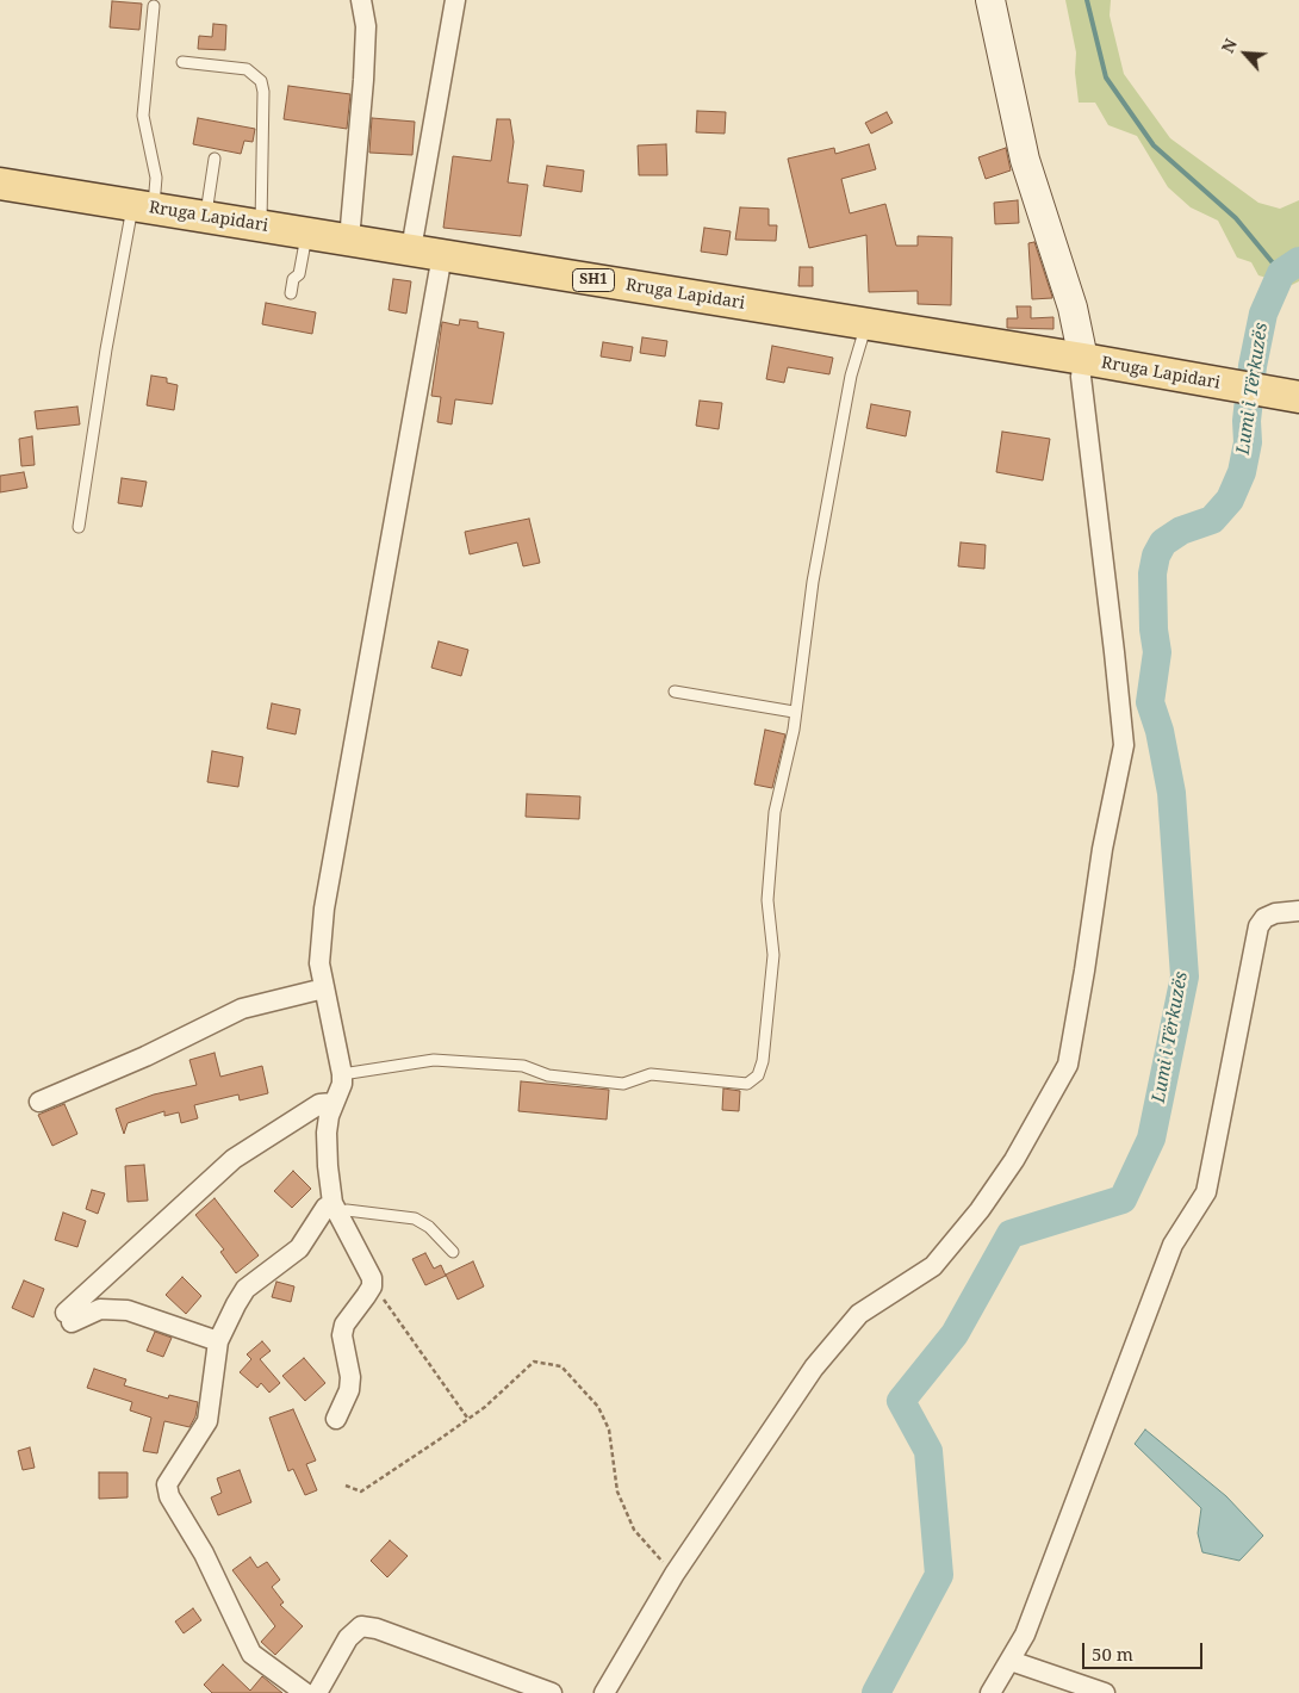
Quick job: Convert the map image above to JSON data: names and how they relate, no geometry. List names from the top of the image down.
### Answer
{
  "streets": {
    "main road": ["Rruga Lapidari", "SH1"]
  },
  "water": ["Lumi i Tërkuzës"],
  "scale_bar": "50 m",
  "north": "top left"
}
